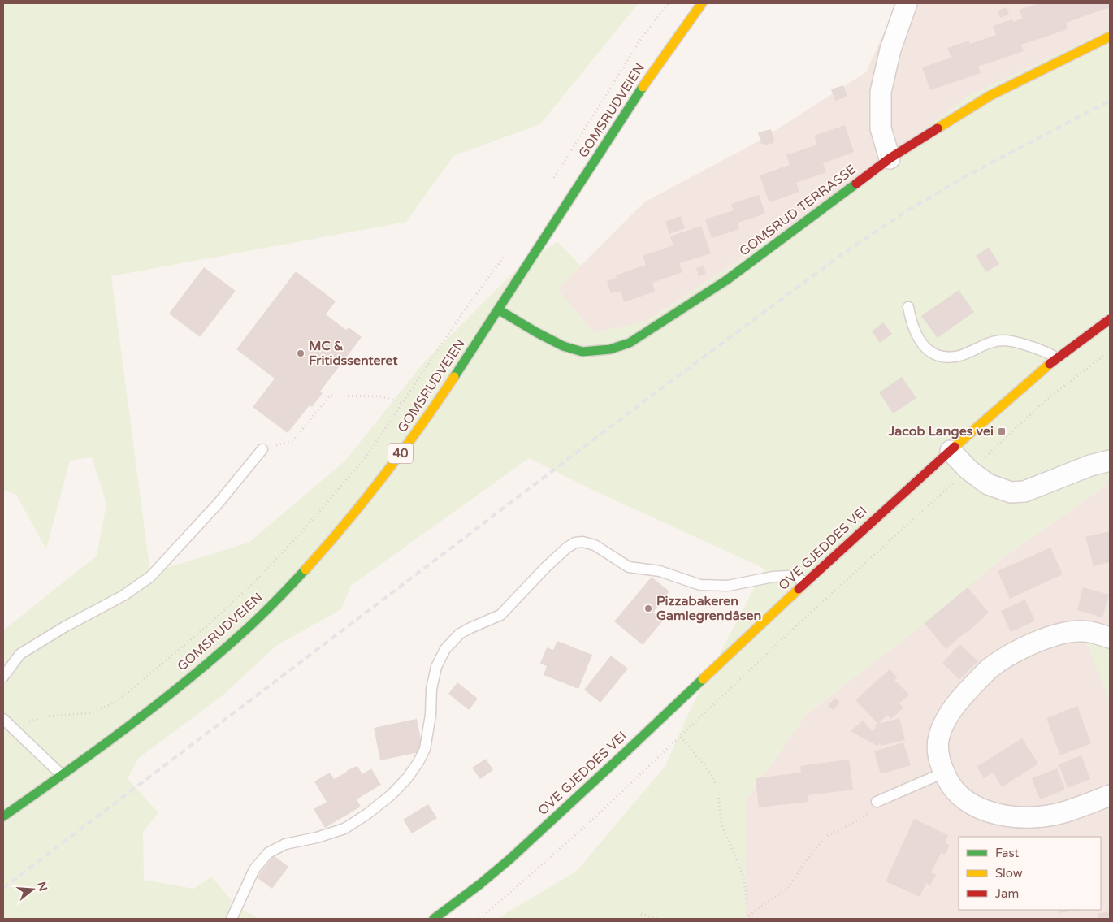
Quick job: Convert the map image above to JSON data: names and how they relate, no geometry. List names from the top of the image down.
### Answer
{
  "streets": {
    "street": [
      "GOMSRUDVEIEN",
      "GOMSRUD TERRASSE",
      "40",
      "OVE GJEDDES VEI"
    ]
  },
  "crossings": [
    ["GOMSRUDVEIEN", "GOMSRUD TERRASSE"]
  ],
  "places": {
    "other": ["MC & Fritidssenteret", "Pizzabakeren Gamlegrendåsen"],
    "transit": ["Jacob Langes vei"]
  },
  "legend": ["Fast", "Slow", "Jam"],
  "north": "right"
}
